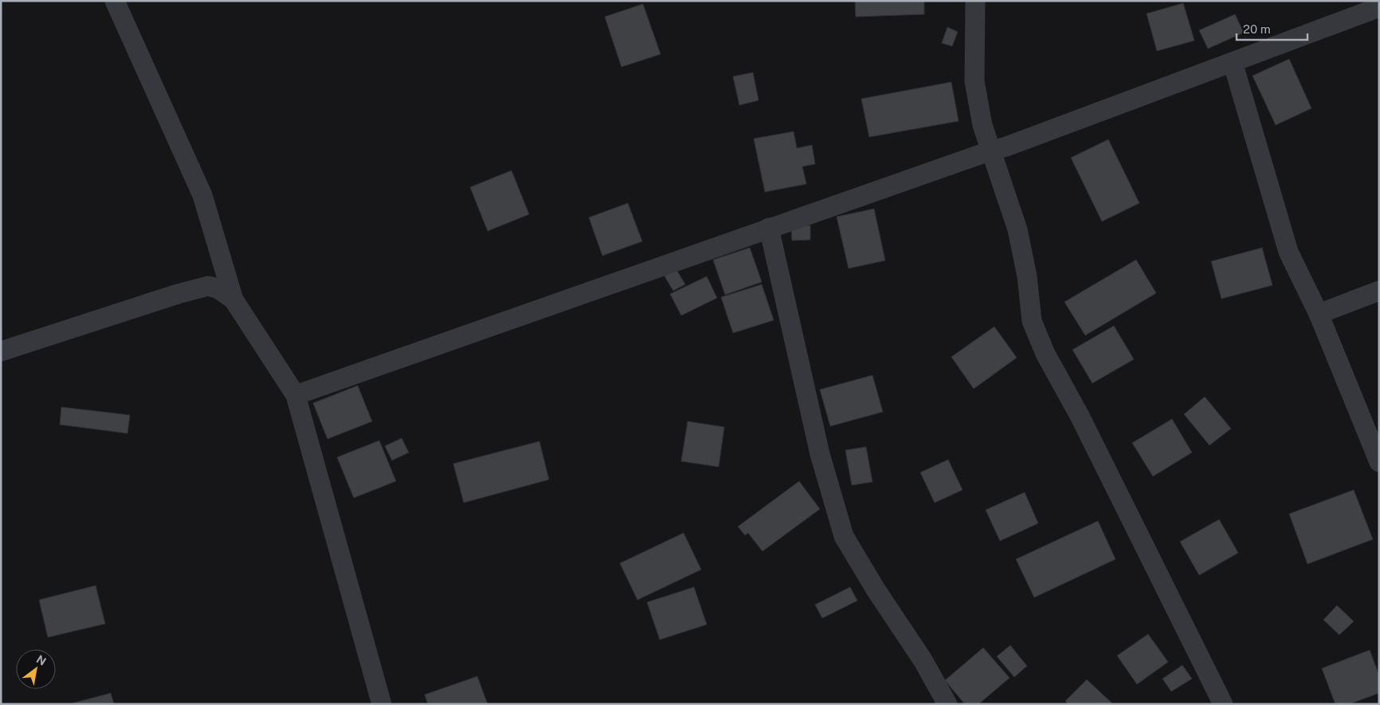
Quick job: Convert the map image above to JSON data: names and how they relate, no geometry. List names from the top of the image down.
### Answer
{
  "scale_bar": "20 m",
  "north": "top right"
}
